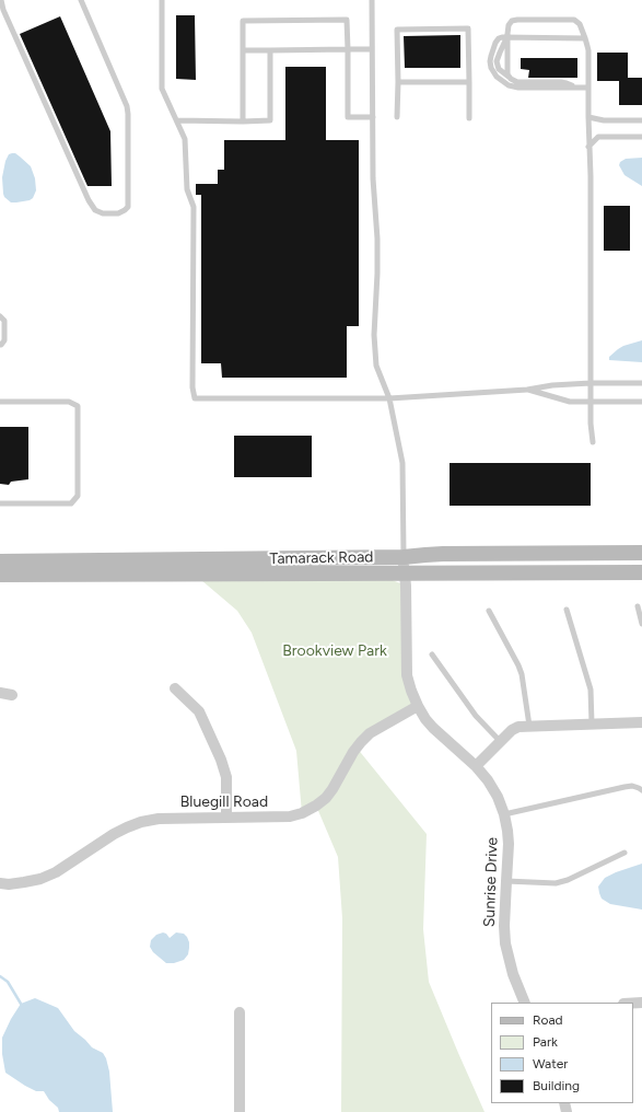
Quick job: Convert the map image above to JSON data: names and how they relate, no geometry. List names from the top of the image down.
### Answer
{
  "streets": {
    "street": ["Tamarack Road", "Bluegill Road", "Sunrise Drive"]
  },
  "crossings": [
    ["Tamarack Road", "Sunrise Drive"],
    ["Bluegill Road", "Sunrise Drive"]
  ],
  "parks": ["Brookview Park"],
  "legend": [
    "Road",
    "Park",
    "Water",
    "Building"
  ]
}
